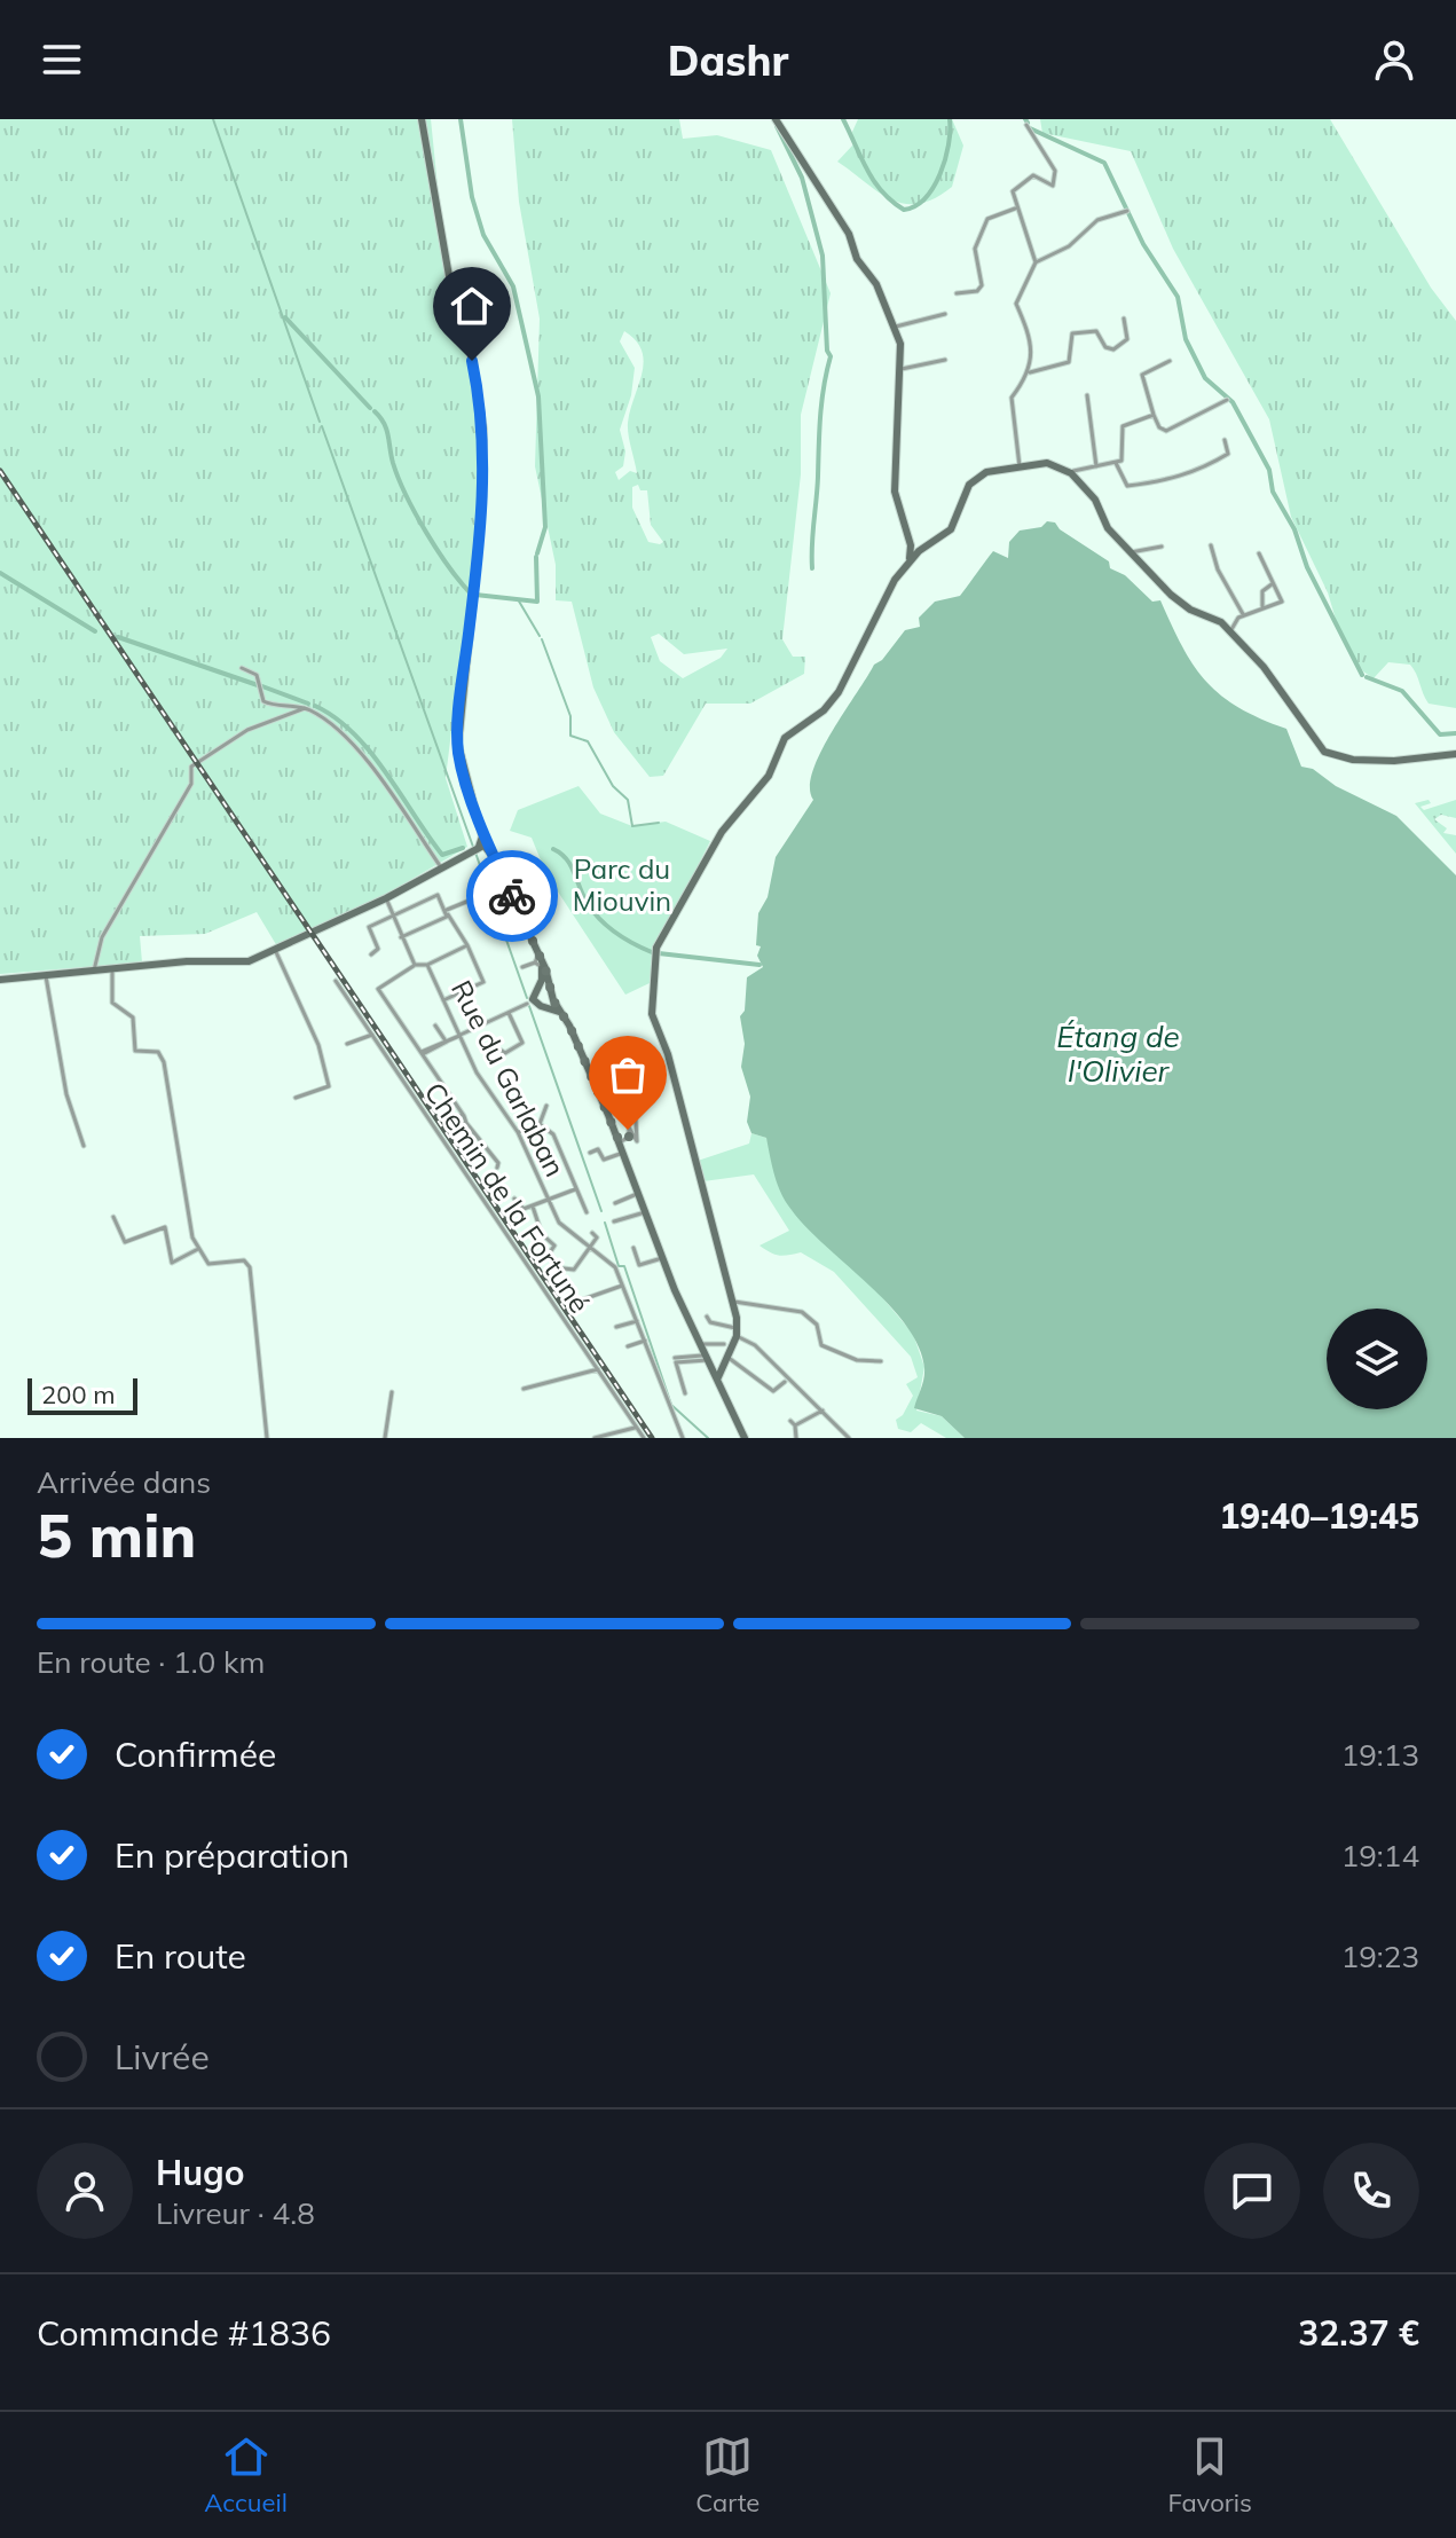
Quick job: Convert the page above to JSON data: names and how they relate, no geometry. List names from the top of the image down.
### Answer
{
  "streets": {
    "street": ["Rue du Garlaban", "Chemin de la Fortuné"]
  },
  "water": ["Étang de l'Olivier"],
  "parks": ["Parc du Miouvin"],
  "scale_bar": "200 m",
  "page": {
    "header": "Dashr",
    "scale": "200 m",
    "heading": ["5 min", "Arrivée dans", "19:40–19:45"],
    "panel": [
      "Hugo",
      "Livreur · 4.8",
      "Commande #1836",
      "32.37 €"
    ],
    "bar": "En route · 1.0 km",
    "list": [
      ["Confirmée", "19:13"],
      ["En préparation", "19:14"],
      ["En route", "19:23"],
      "Livrée"
    ],
    "tabs": ["Accueil", "Carte", "Favoris"]
  }
}
